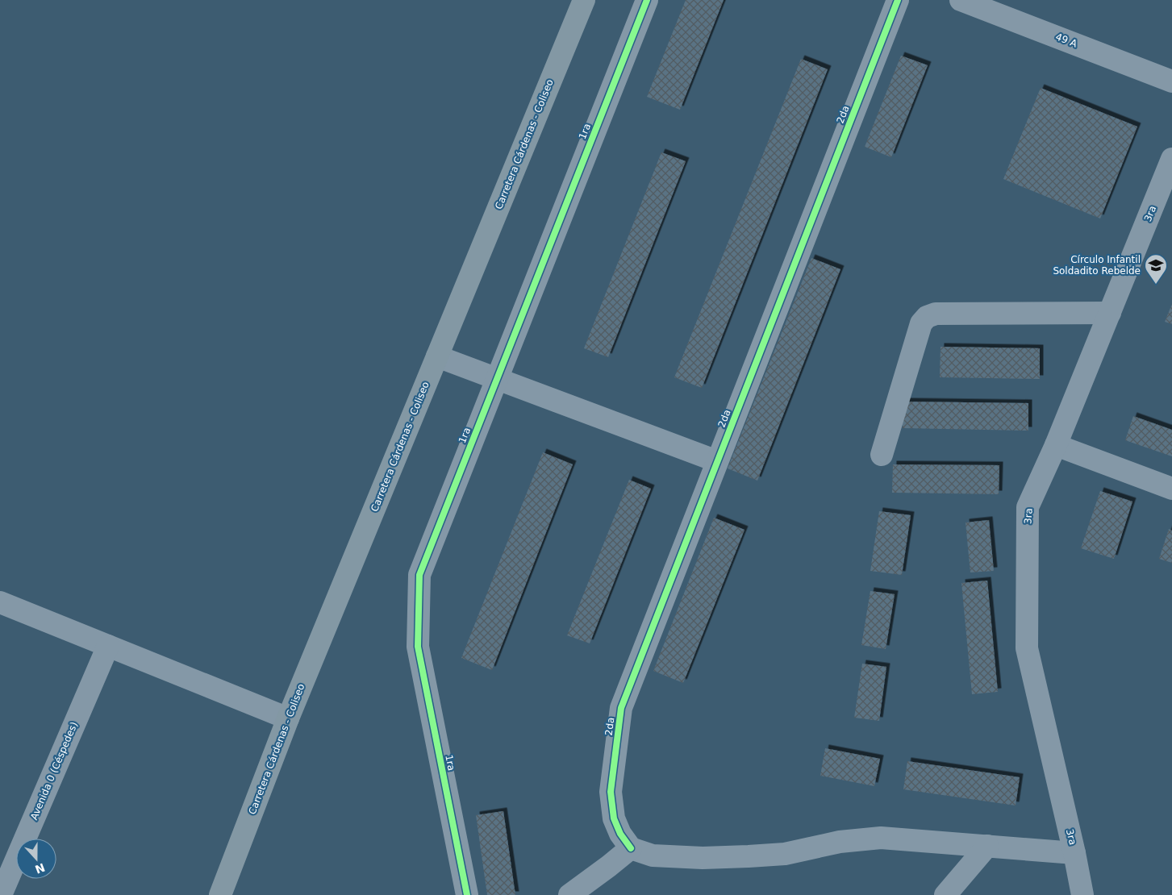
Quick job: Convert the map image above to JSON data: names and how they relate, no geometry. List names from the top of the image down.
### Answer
{
  "streets": {
    "main road": ["Carretera Cárdenas - Coliseo"],
    "street": [
      "49 A",
      "2da",
      "1ra",
      "3ra",
      "Avenida 0 (Céspedes)"
    ]
  },
  "places": {
    "school or university": ["Círculo Infantil Soldadito Rebelde"]
  },
  "north": "bottom"
}
